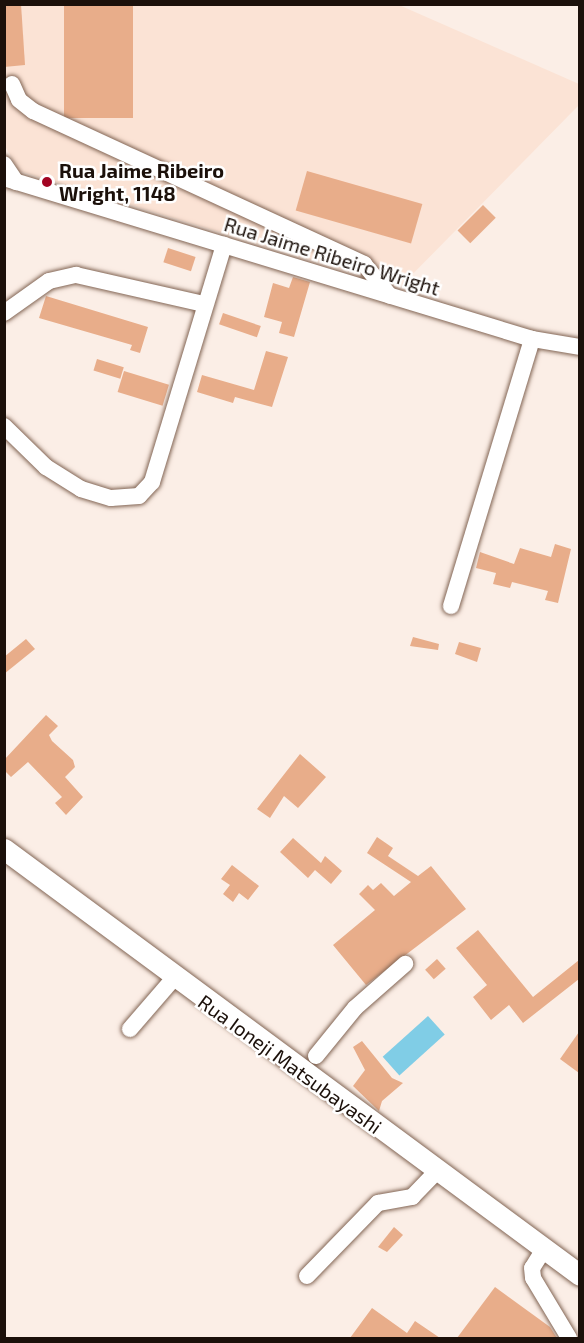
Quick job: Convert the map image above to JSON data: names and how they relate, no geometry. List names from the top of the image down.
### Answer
{
  "streets": {
    "main road": ["Rua Ioneji Matsubayashi"],
    "street": ["Rua Jaime Ribeiro Wright"]
  },
  "places": ["Rua Jaime Ribeiro Wright, 1148"]
}
